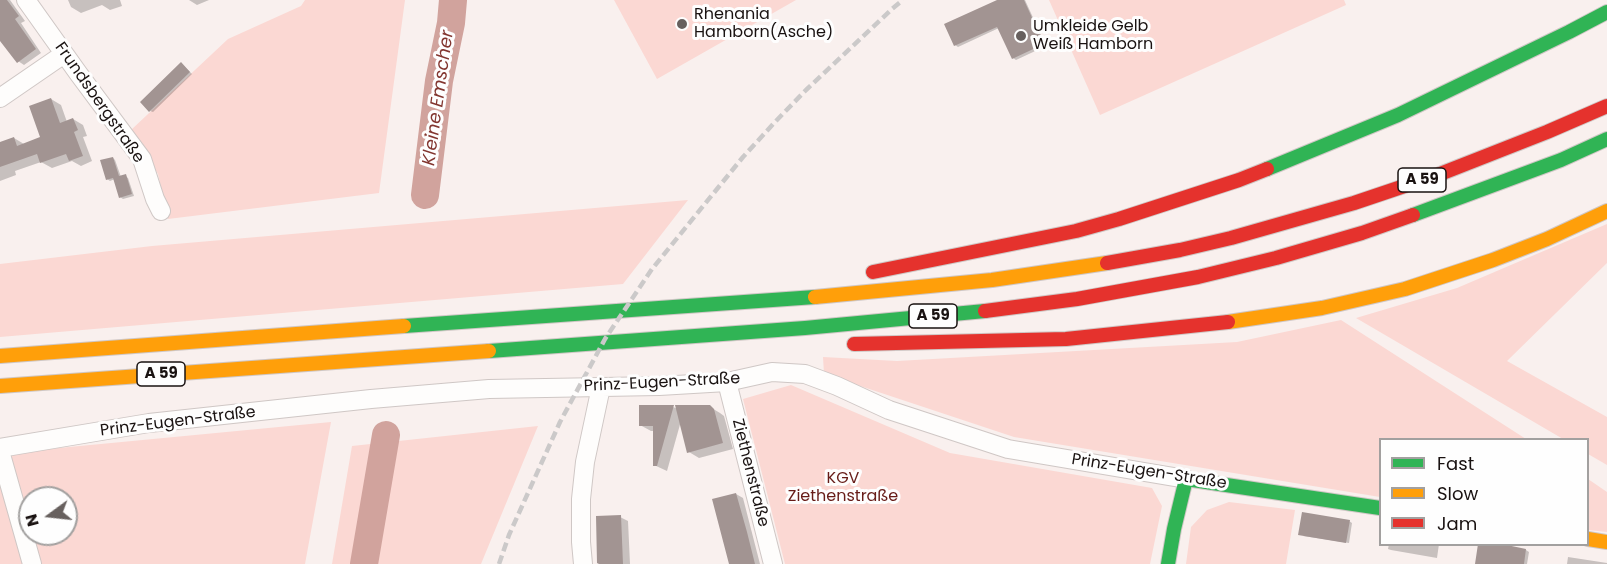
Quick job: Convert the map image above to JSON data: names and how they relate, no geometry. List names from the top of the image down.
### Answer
{
  "streets": {
    "main road": ["A 59", "Prinz-Eugen-Straße"],
    "street": ["Frundsbergstraße", "Ziethenstraße"]
  },
  "crossings": [
    ["Prinz-Eugen-Straße", "Ziethenstraße"]
  ],
  "water": ["Kleine Emscher"],
  "parks": ["KGV Ziethenstraße"],
  "places": ["Rhenania Hamborn(Asche)", "Umkleide Gelb Weiß Hamborn"],
  "legend": ["Fast", "Slow", "Jam"],
  "north": "left"
}
